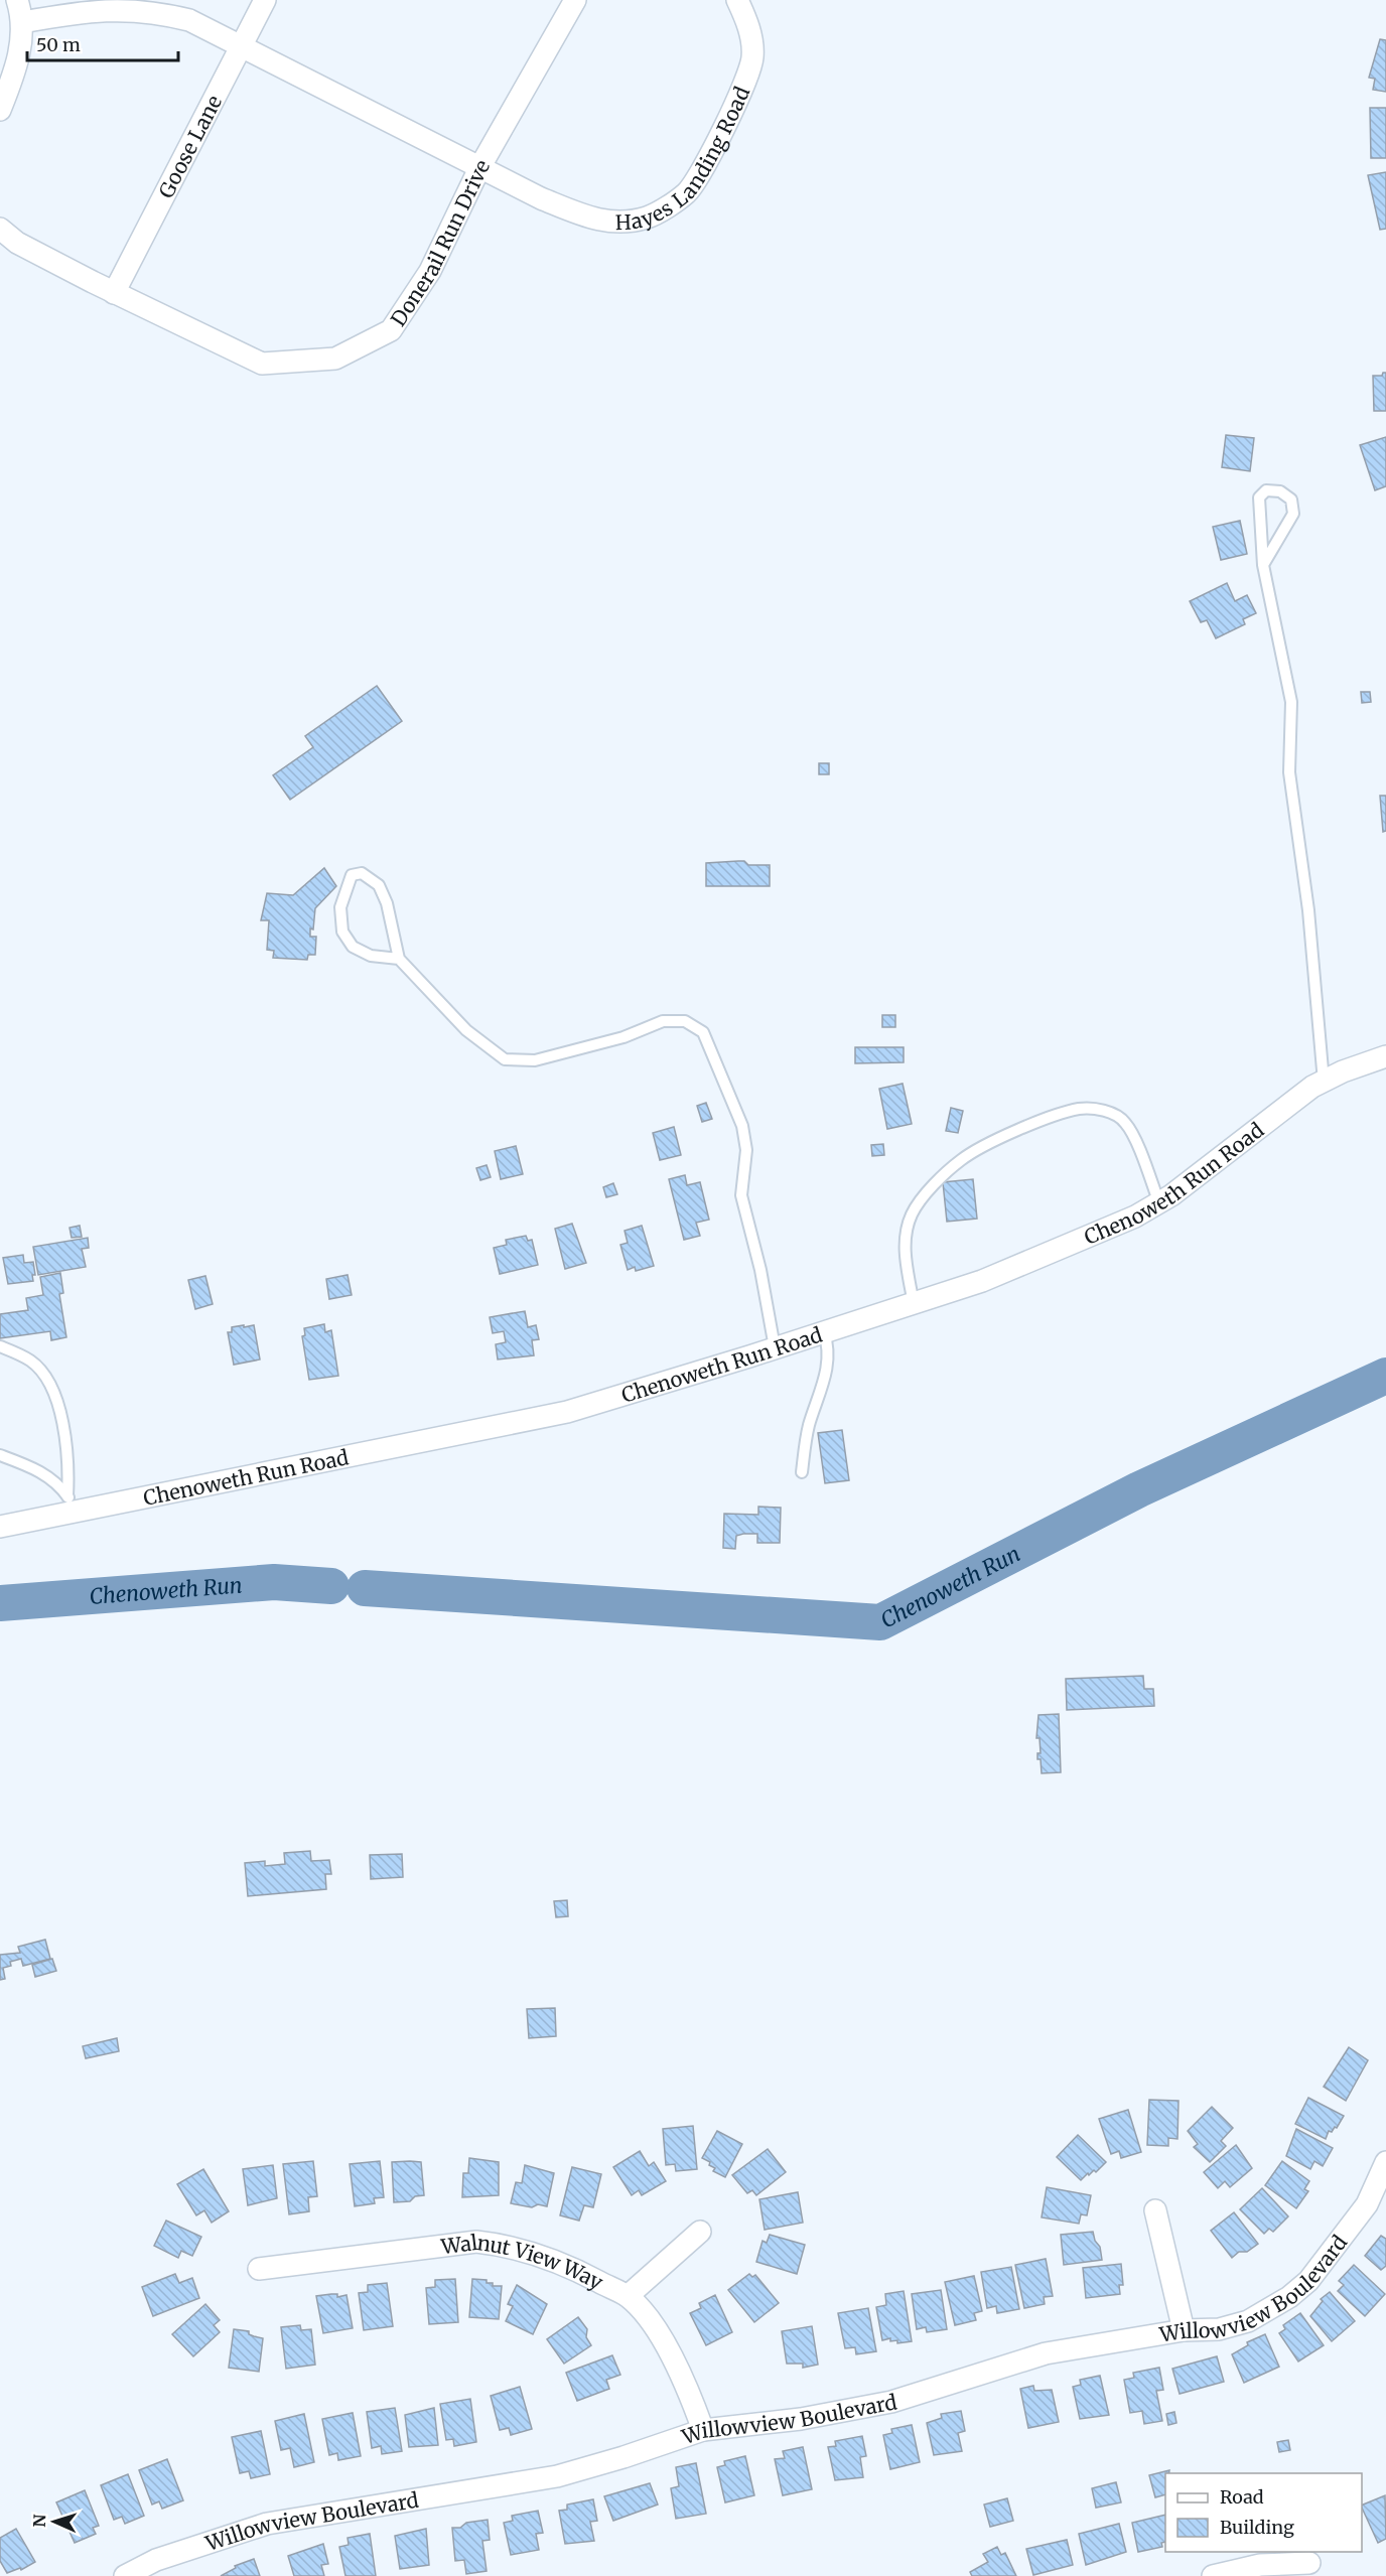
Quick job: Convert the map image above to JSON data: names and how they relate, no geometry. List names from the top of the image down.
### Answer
{
  "streets": {
    "street": [
      "Goose Lane",
      "Hayes Landing Road",
      "Donerail Run Drive",
      "Chenoweth Run Road",
      "Walnut View Way",
      "Willowview Boulevard"
    ]
  },
  "crossings": [
    ["Goose Lane", "Hayes Landing Road"],
    ["Goose Lane", "Donerail Run Drive"],
    ["Hayes Landing Road", "Donerail Run Drive"],
    ["Walnut View Way", "Willowview Boulevard"]
  ],
  "water": ["Chenoweth Run"],
  "legend": ["Road", "Building"],
  "scale_bar": "50 m",
  "north": "left"
}
